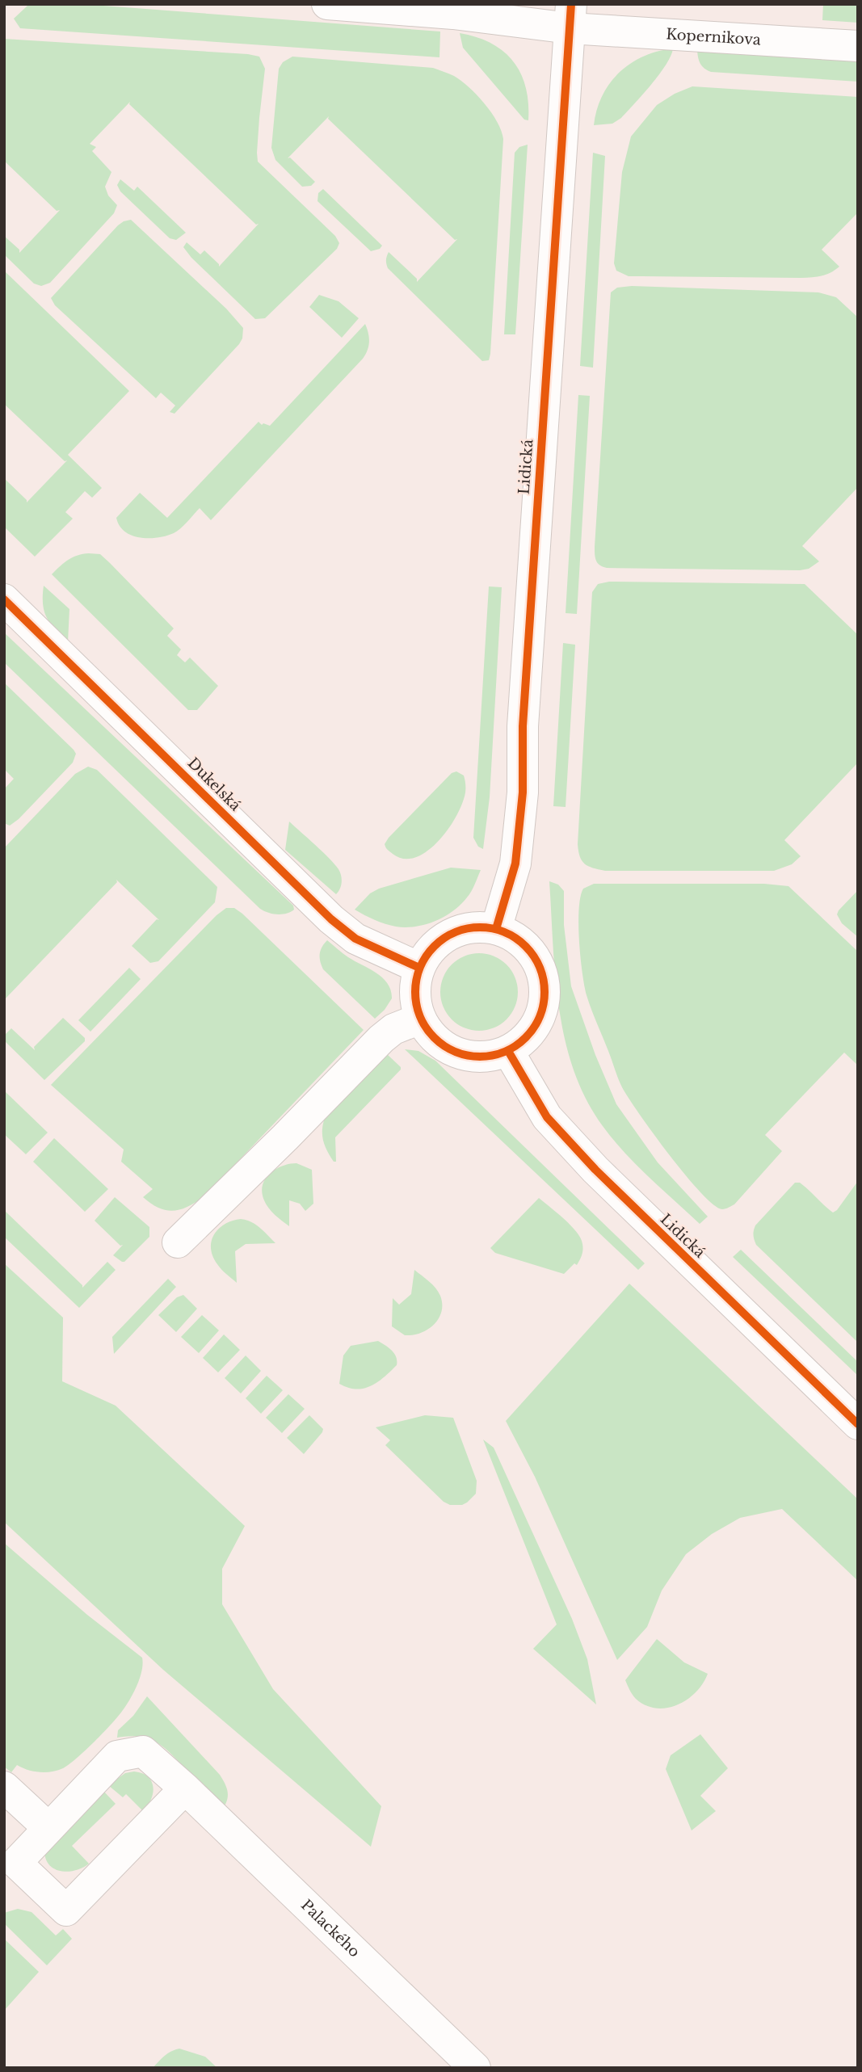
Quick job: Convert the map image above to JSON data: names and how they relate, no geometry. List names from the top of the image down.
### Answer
{
  "streets": {
    "street": [
      "Kopernikova",
      "Lidická",
      "Dukelská",
      "Palackého"
    ]
  },
  "crossings": [
    ["Kopernikova", "Lidická"],
    ["Lidická", "Dukelská"]
  ]
}
